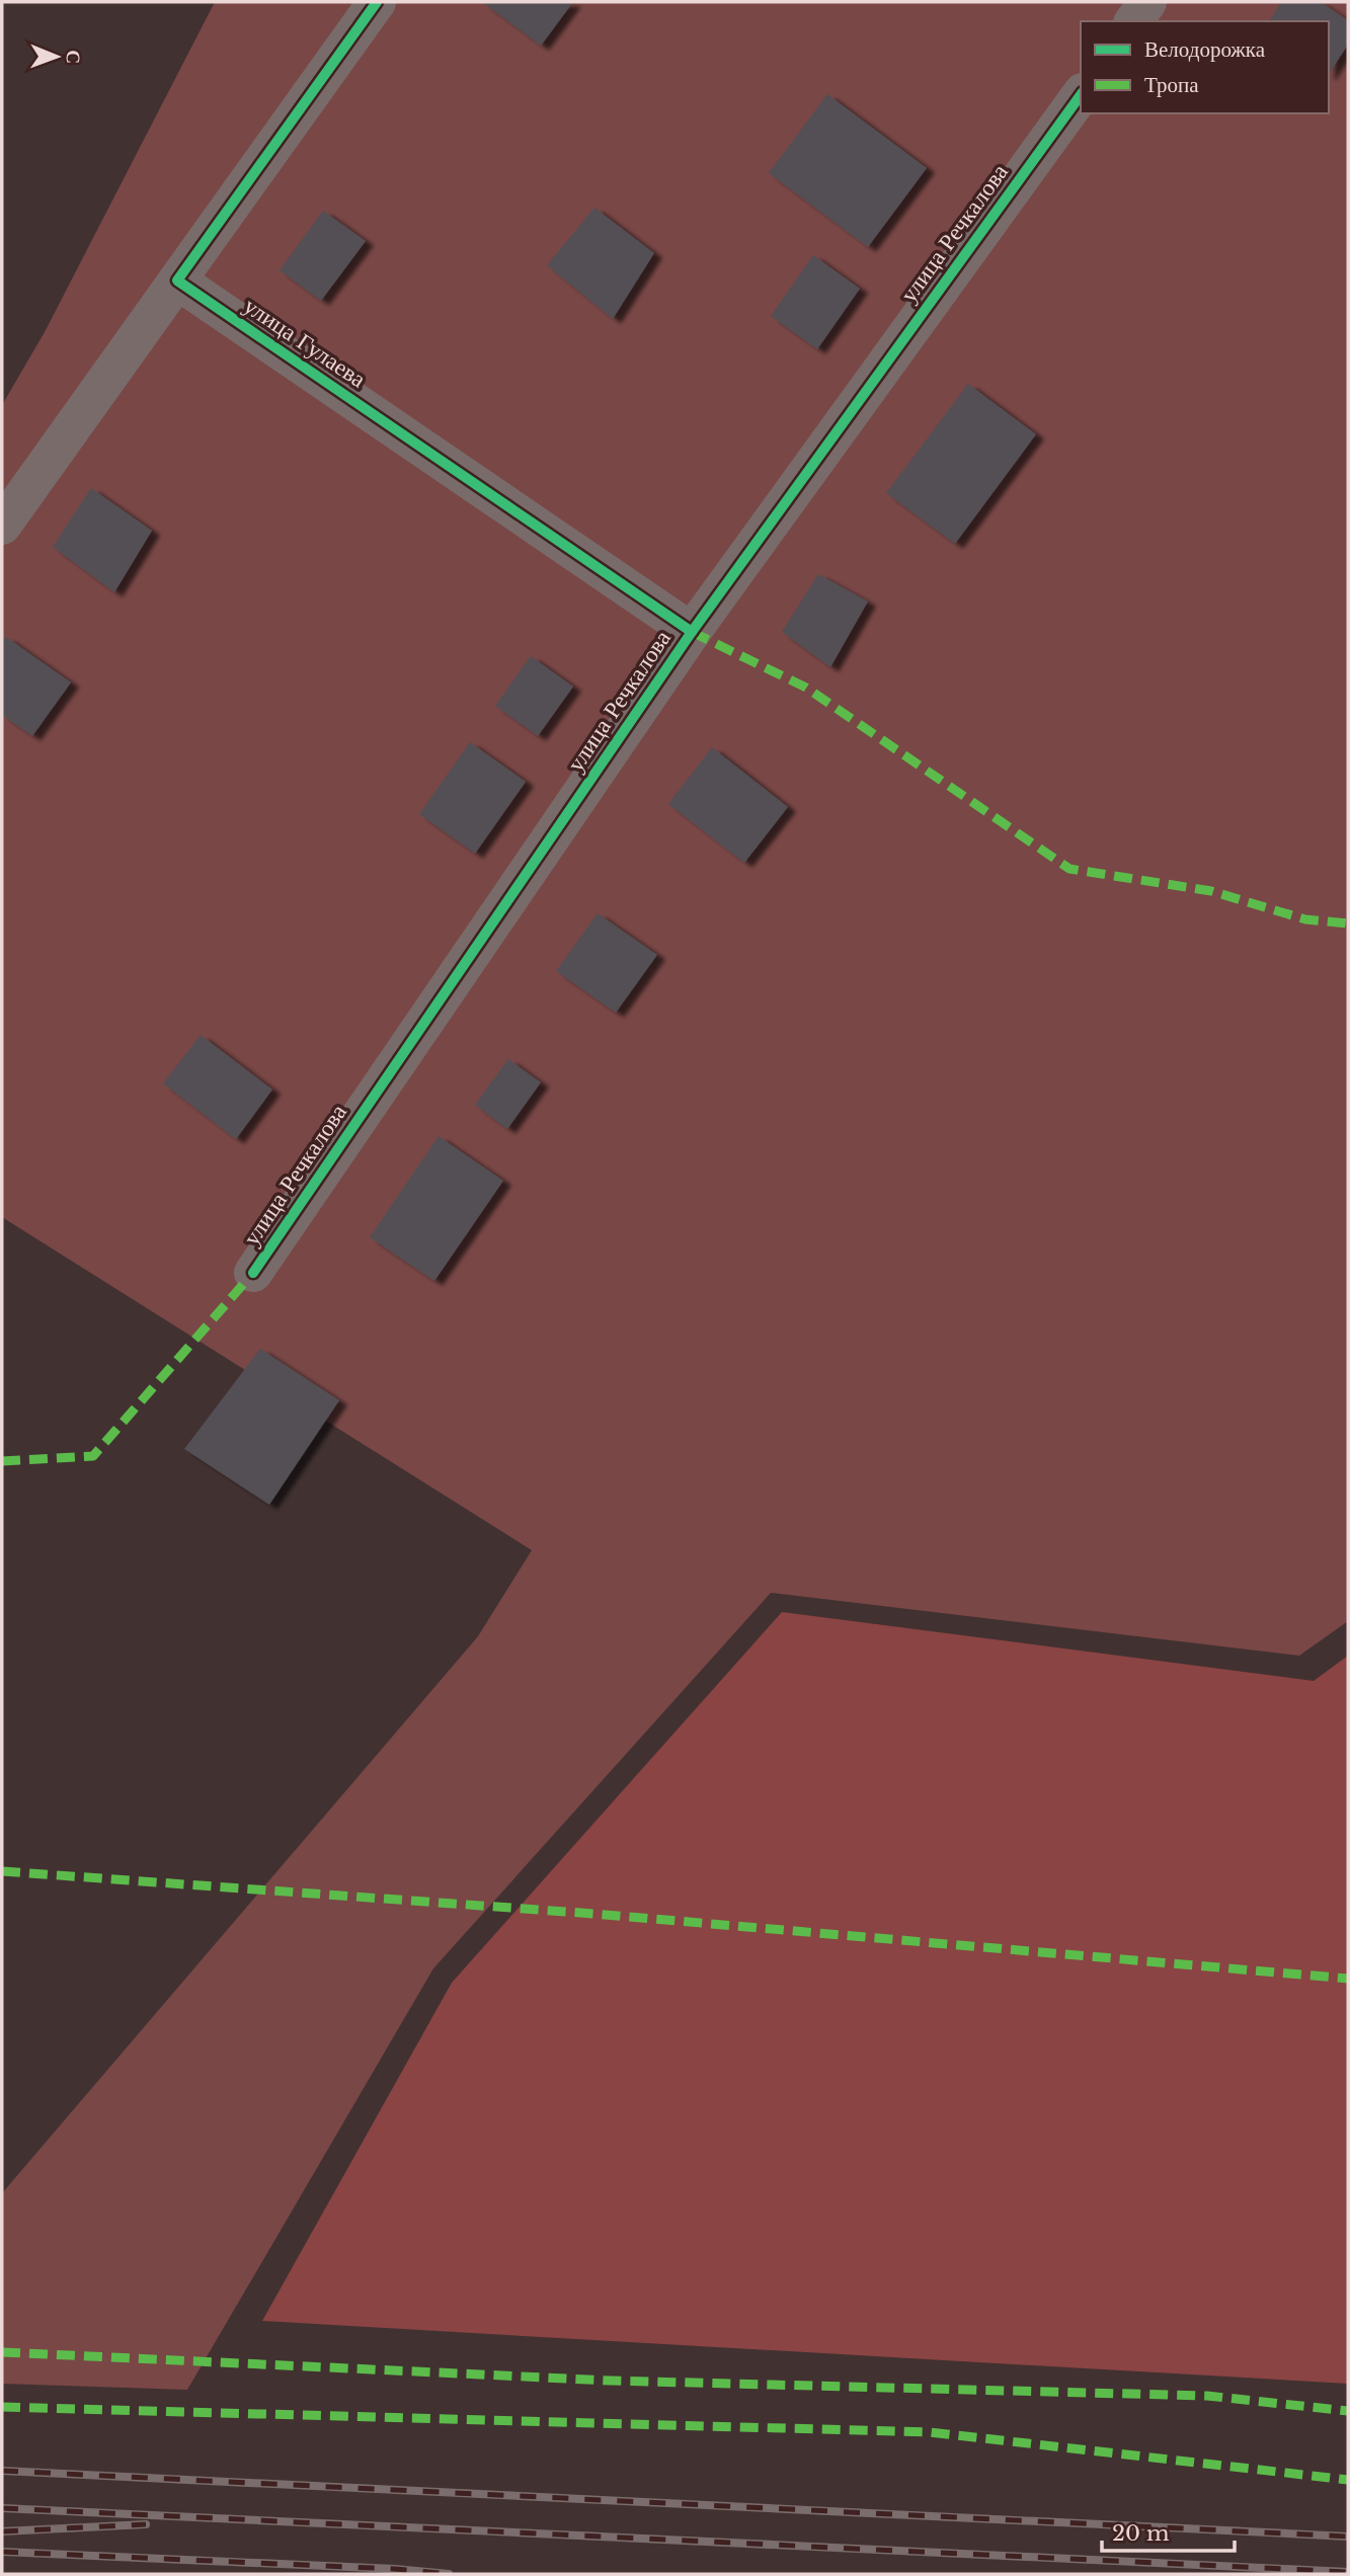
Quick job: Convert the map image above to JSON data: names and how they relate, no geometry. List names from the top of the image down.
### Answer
{
  "streets": {
    "street": ["улица Речкалова", "улица Гулаева"]
  },
  "crossings": [
    ["улица Речкалова", "улица Гулаева"]
  ],
  "legend": ["Велодорожка", "Тропа"],
  "scale_bar": "20 m",
  "north": "right"
}
